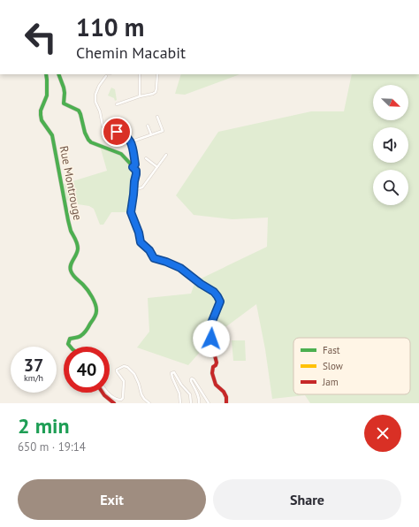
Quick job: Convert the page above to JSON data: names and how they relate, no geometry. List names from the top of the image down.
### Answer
{
  "streets": {
    "street": ["Rue Montrouge"]
  },
  "legend": ["Fast", "Slow", "Jam"],
  "north": "bottom right",
  "page": {
    "turn": ["110 m", "Chemin Macabit"],
    "speed": "37 km/h",
    "limit": "40",
    "heading": ["2 min", "650 m · 19:14"],
    "buttons": ["Exit", "Share"]
  }
}
